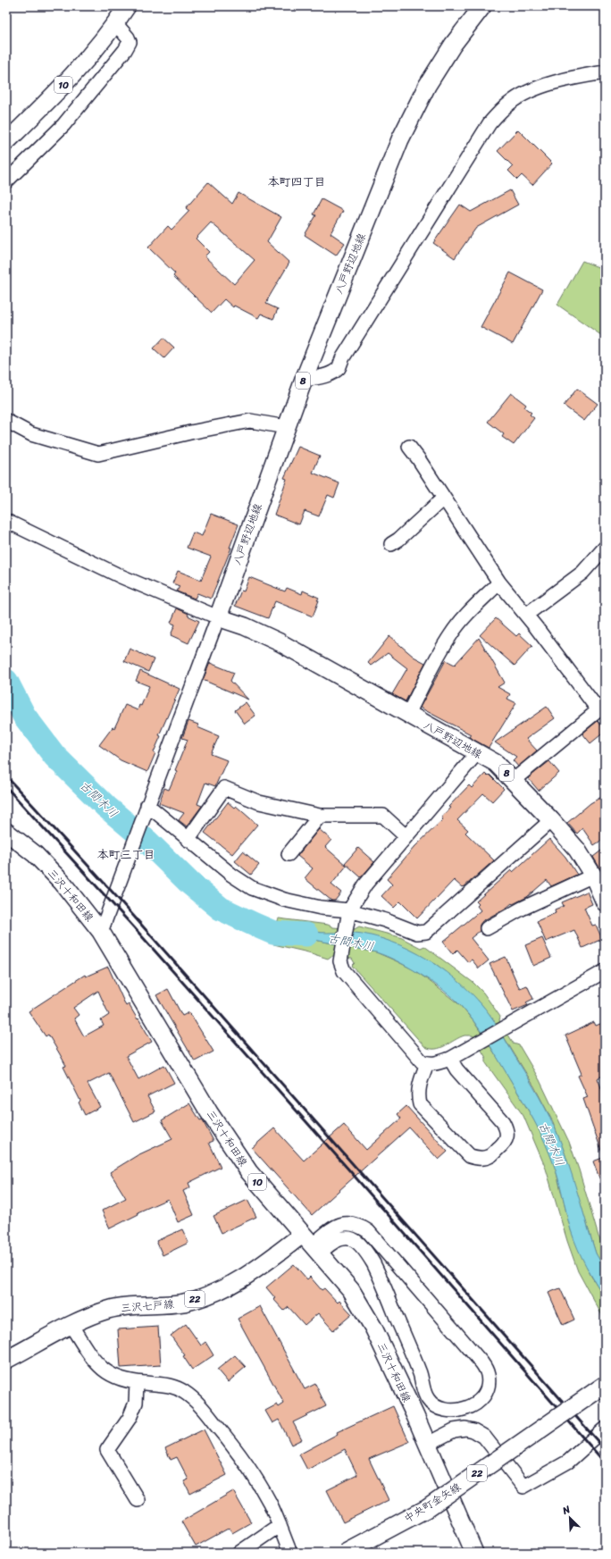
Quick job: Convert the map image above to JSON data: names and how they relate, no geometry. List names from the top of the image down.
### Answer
{
  "streets": {
    "main road": [
      "10",
      "八戸野辺地線",
      "8",
      "三沢十和田線",
      "22",
      "三沢七戸線",
      "中央町金矢線"
    ]
  },
  "crossings": [
    ["三沢十和田線", "三沢七戸線"]
  ],
  "districts": ["本町四丁目", "本町三丁目"],
  "water": ["古間木川"],
  "north": "top left"
}
